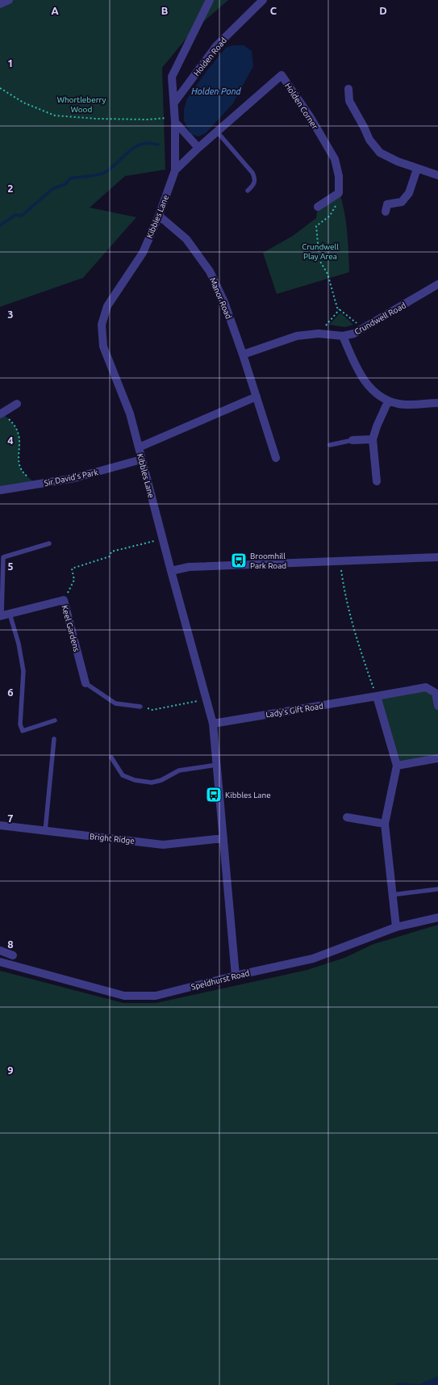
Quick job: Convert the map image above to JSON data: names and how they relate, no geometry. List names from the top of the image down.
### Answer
{
  "streets": {
    "street": [
      "Holden Road",
      "Holden Corner",
      "Kibbles Lane",
      "Manor Road",
      "Crundwell Road",
      "Sir David's Park",
      "Keel Gardens",
      "Lady's Gift Road",
      "Bright Ridge",
      "Speldhurst Road"
    ]
  },
  "crossings": [
    ["Holden Road", "Kibbles Lane"],
    ["Holden Corner", "Kibbles Lane"],
    ["Kibbles Lane", "Manor Road"],
    ["Kibbles Lane", "Sir David's Park"],
    ["Kibbles Lane", "Lady's Gift Road"],
    ["Kibbles Lane", "Bright Ridge"],
    ["Kibbles Lane", "Speldhurst Road"],
    ["Manor Road", "Crundwell Road"]
  ],
  "water": ["Holden Pond"],
  "parks": ["Whortleberry Wood", "Crundwell Play Area"],
  "places": {
    "bus stop": ["Broomhill Park Road", "Kibbles Lane"]
  },
  "grid": {
    "columns": [
      "A",
      "B",
      "C",
      "D"
    ],
    "rows": [
      "1",
      "2",
      "3",
      "4",
      "5",
      "6",
      "7",
      "8",
      "9"
    ]
  }
}
